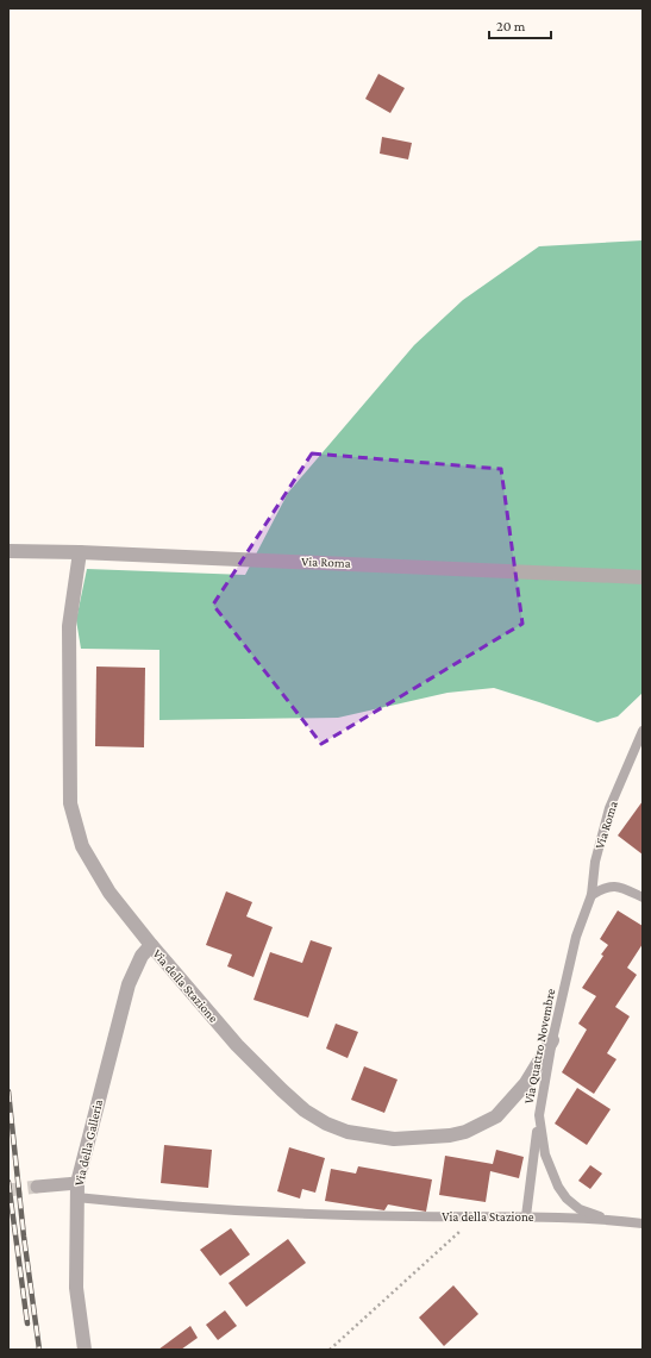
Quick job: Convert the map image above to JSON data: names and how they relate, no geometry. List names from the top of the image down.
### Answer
{
  "streets": {
    "street": ["Via Roma", "Via della Stazione", "Via della Galleria"],
    "lane": ["Via Quattro Novembre"]
  },
  "crossings": [
    ["Via Roma", "Via della Stazione"],
    ["Via Roma", "Via Quattro Novembre"],
    ["Via della Stazione", "Via Quattro Novembre"],
    ["Via della Stazione", "Via della Galleria"]
  ],
  "scale_bar": "20 m"
}
